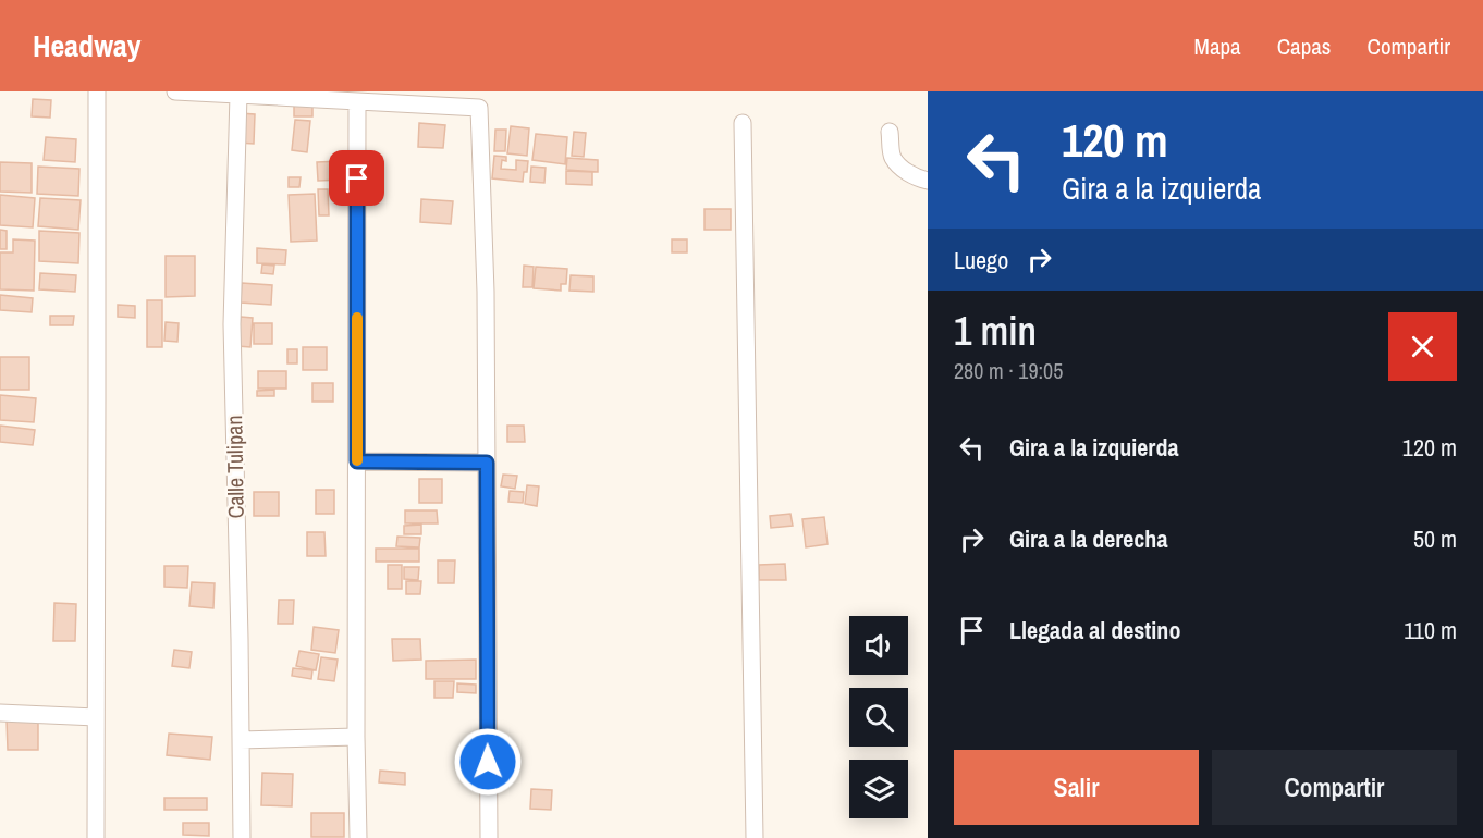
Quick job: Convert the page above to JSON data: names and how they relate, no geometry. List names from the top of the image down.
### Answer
{
  "streets": {
    "street": ["Calle Tulipan"]
  },
  "page": {
    "header": "Headway",
    "nav": ["Mapa", "Capas", "Compartir"],
    "turn": ["120 m", "Gira a la izquierda"],
    "then": "Luego",
    "heading": ["1 min", "280 m · 19:05"],
    "list": [
      {
        "name": "Gira a la izquierda",
        "value": "120 m"
      },
      {
        "name": "Gira a la derecha",
        "value": "50 m"
      },
      {
        "name": "Llegada al destino",
        "value": "110 m"
      }
    ],
    "buttons": ["Salir", "Compartir"]
  }
}
